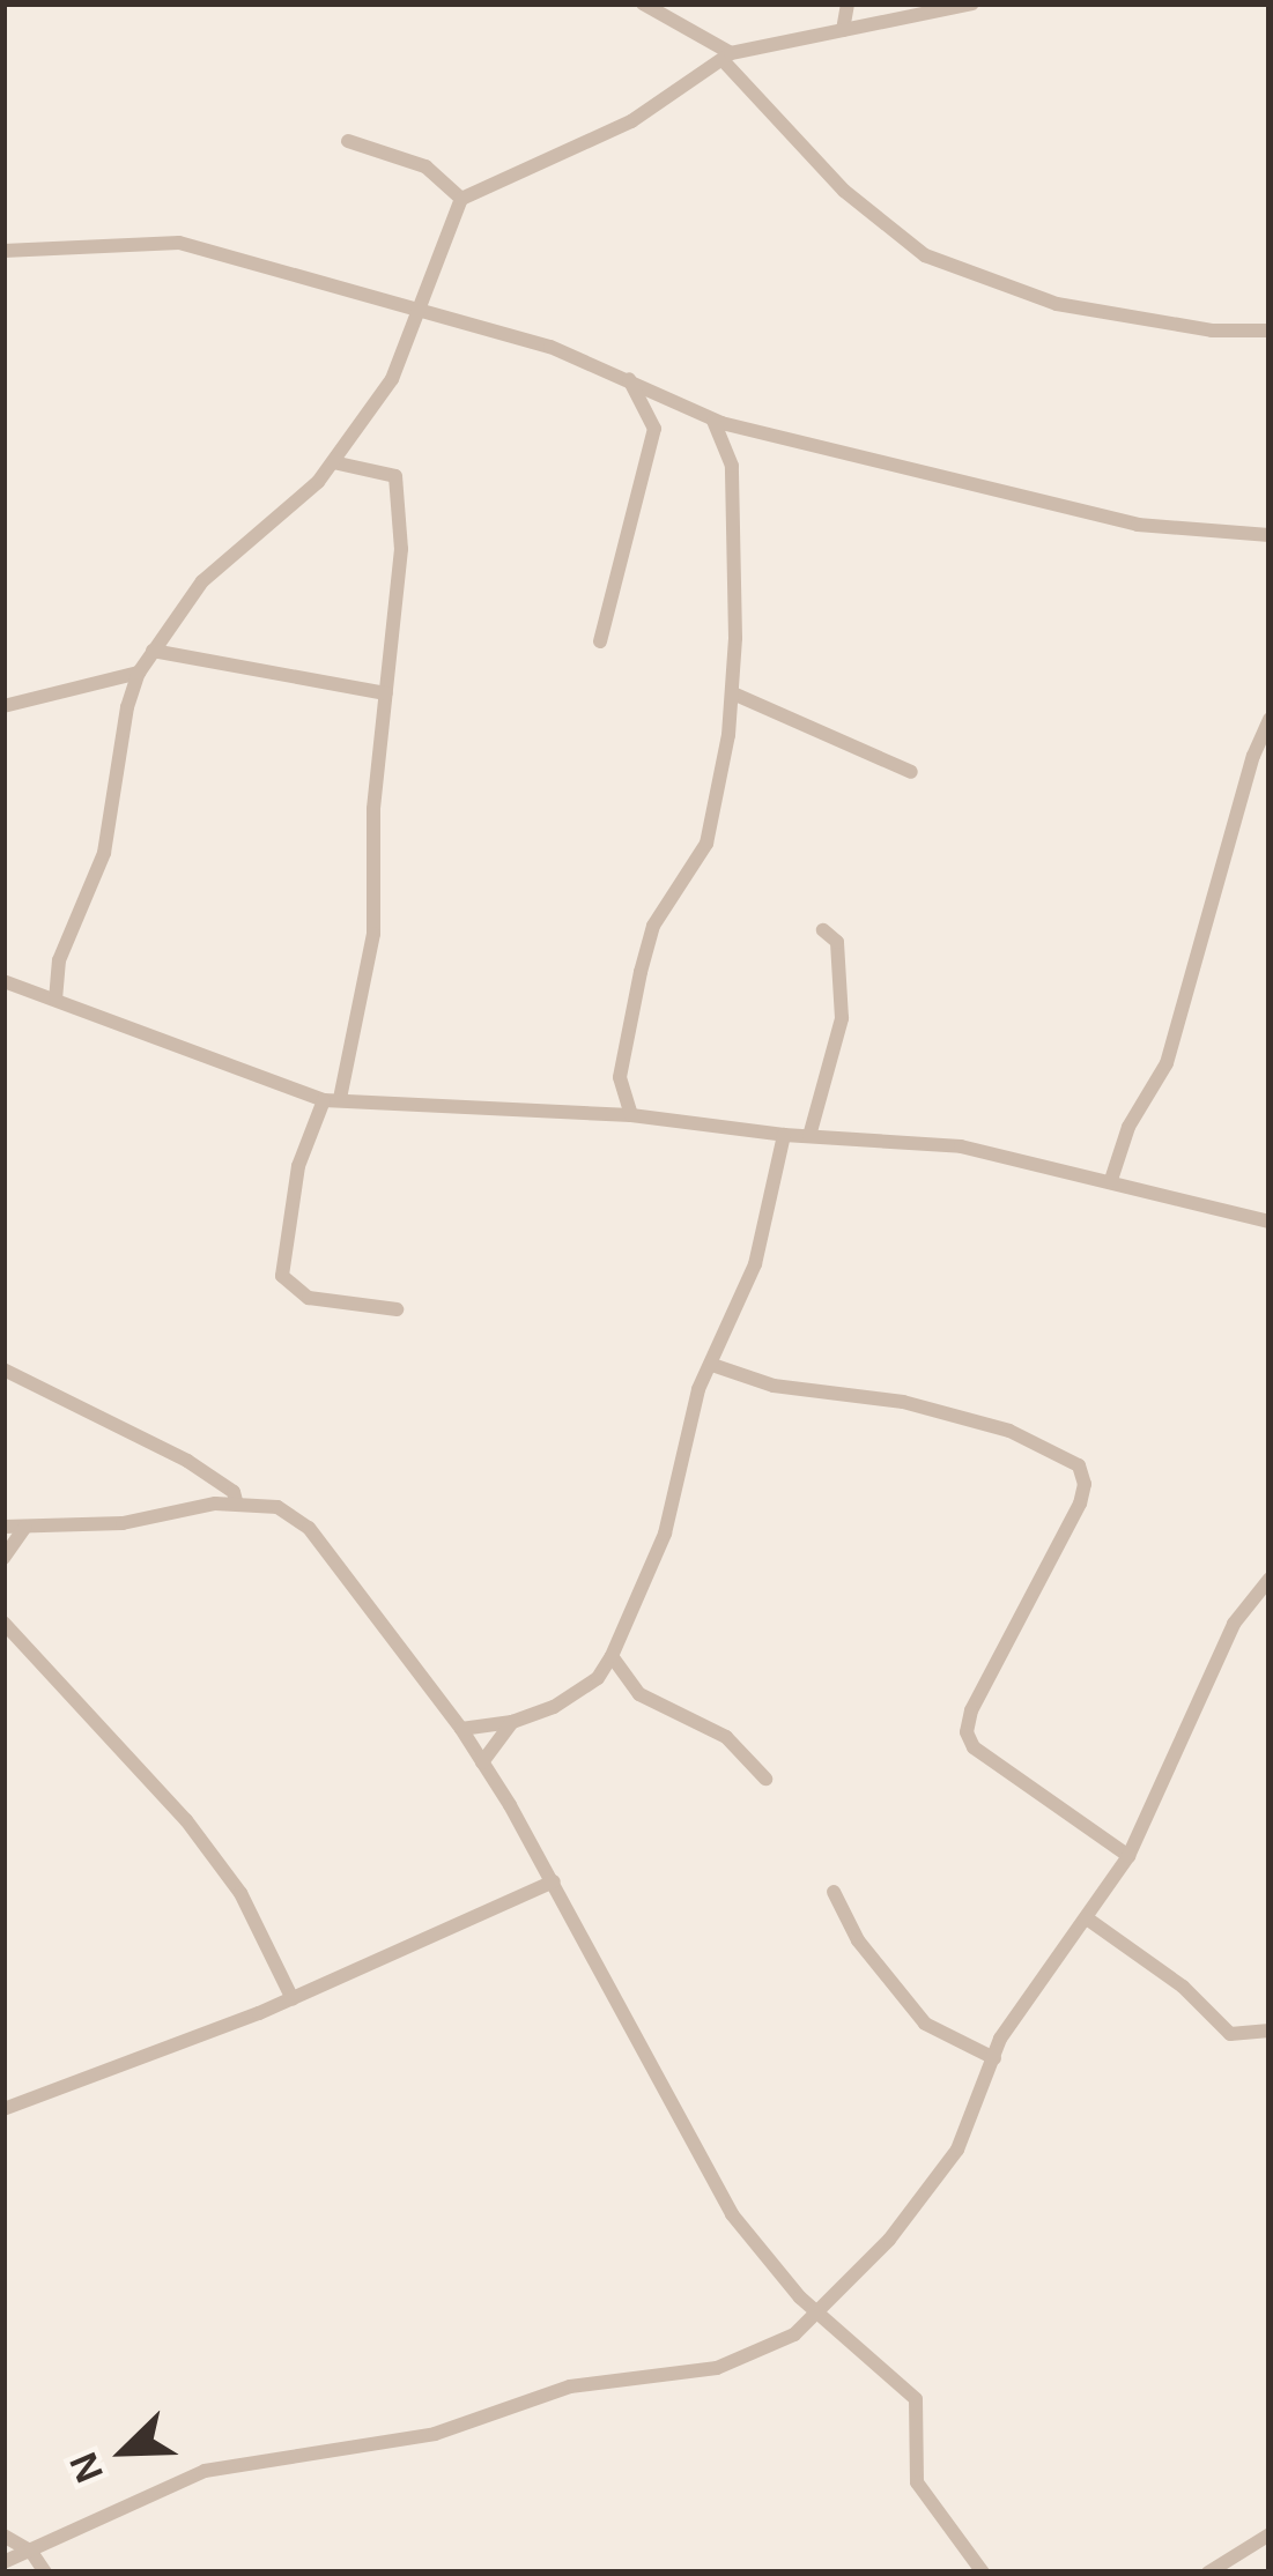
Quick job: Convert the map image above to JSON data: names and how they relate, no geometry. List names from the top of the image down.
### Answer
{
  "north": "bottom left"
}
